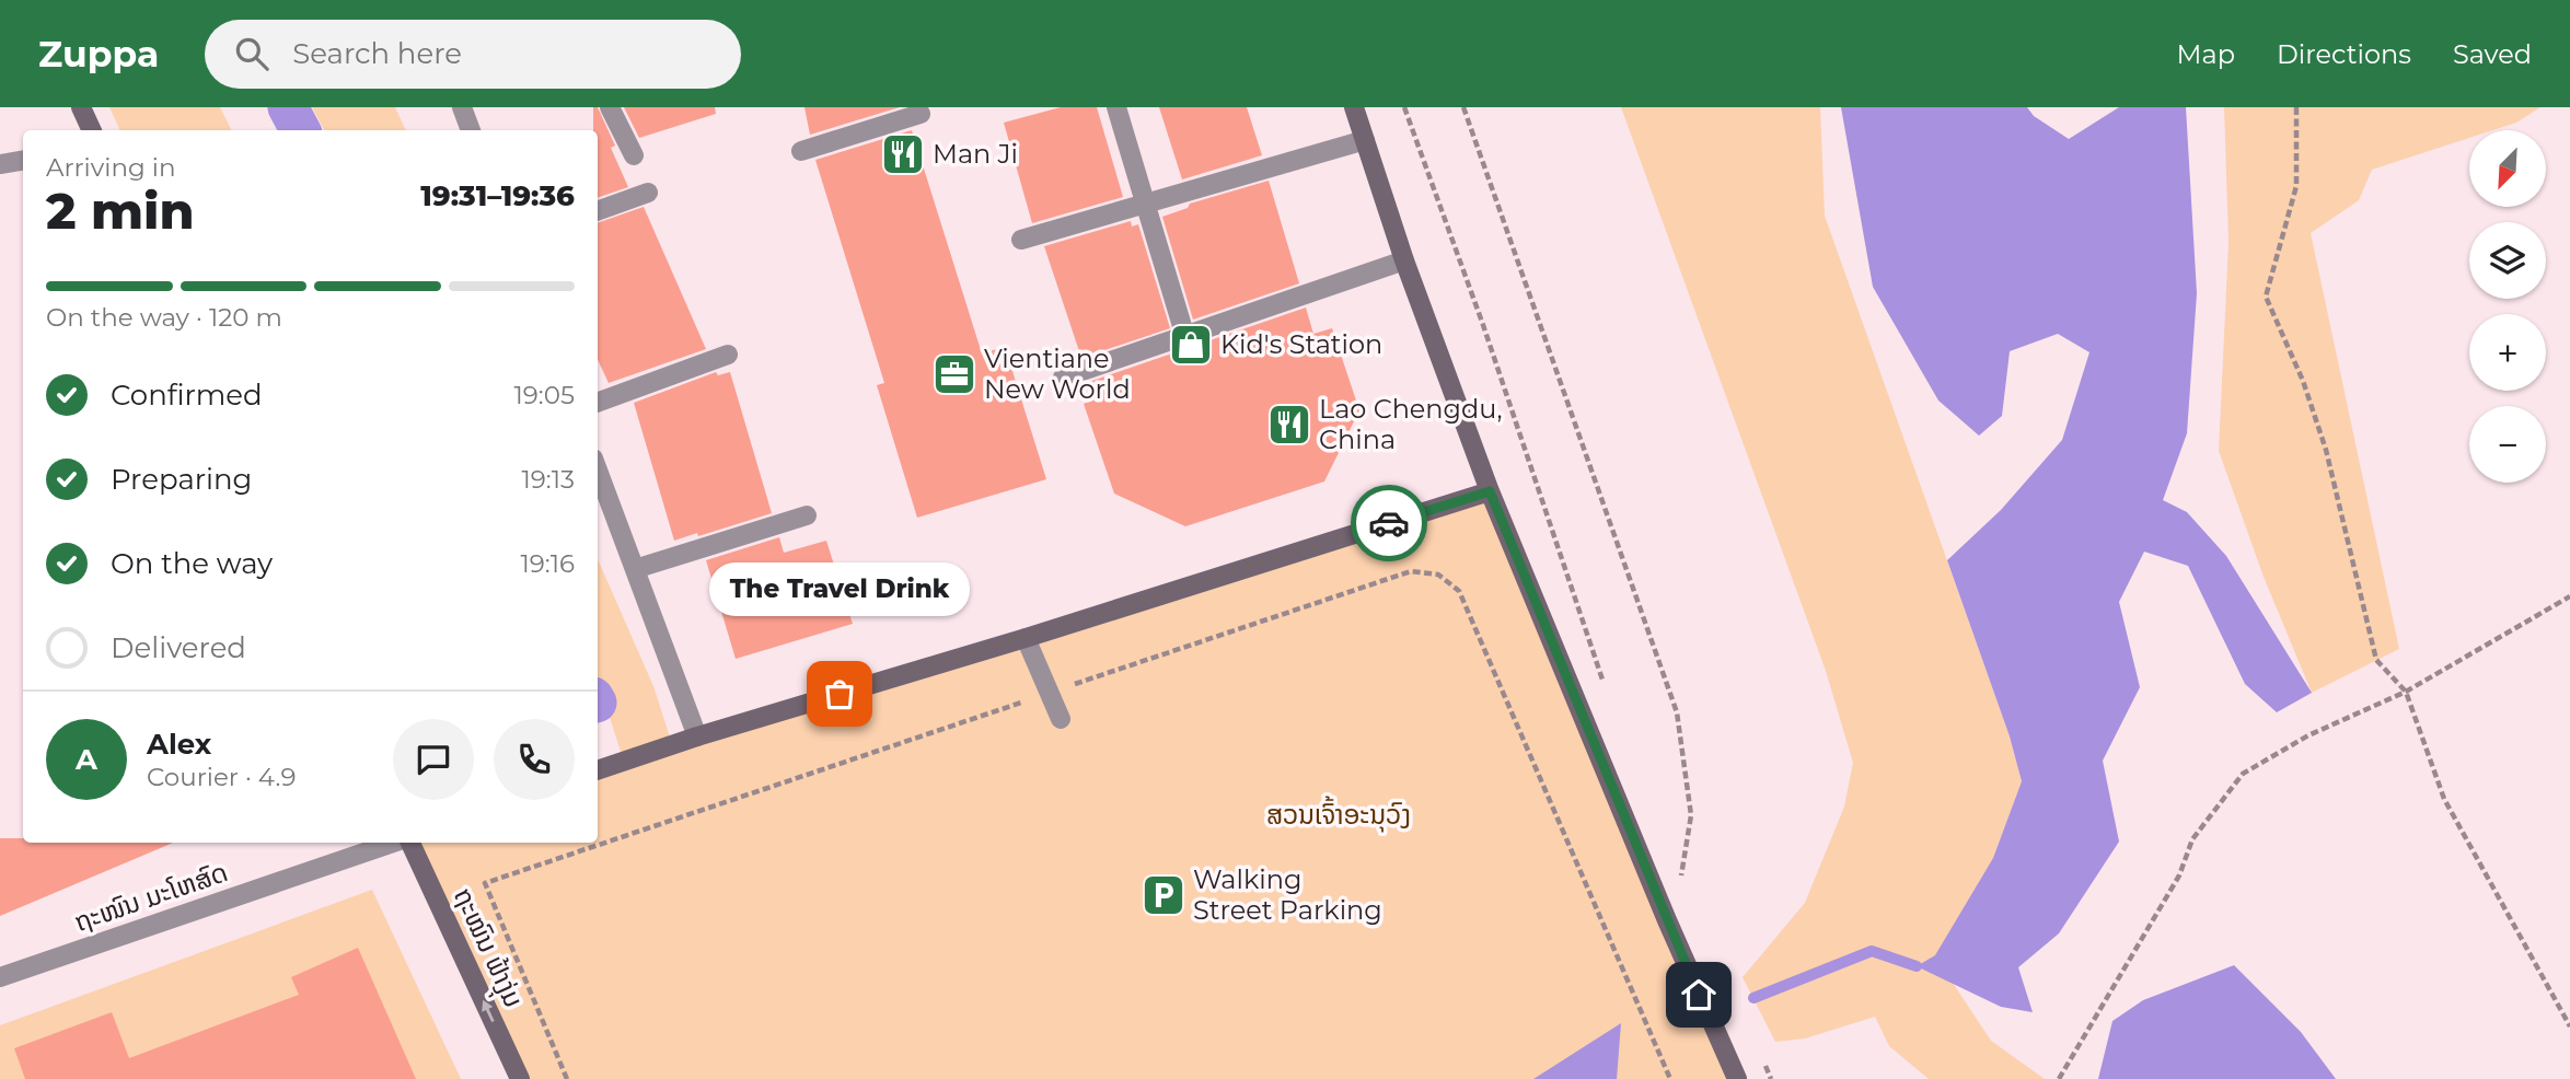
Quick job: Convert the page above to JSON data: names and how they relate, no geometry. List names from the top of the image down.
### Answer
{
  "streets": {
    "street": ["ຖະໜົນ ມະໂຫສົດ", "ຖະໝົນ ຟ້າງຸ່ມ"]
  },
  "one_way": ["ຖະໝົນ ຟ້າງຸ່ມ"],
  "parks": ["ສວນເຈົ້າອະນຸວົງ"],
  "places": {
    "restaurant": ["Man Ji", "Lao Chengdu, China"],
    "shop": ["Kid's Station"],
    "office": ["Vientiane New World"],
    "other": ["The Travel Drink"],
    "parking": ["Walking Street Parking"]
  },
  "north": "bottom left",
  "page": {
    "header": "Zuppa",
    "search": "Search here",
    "nav": ["Map", "Directions", "Saved"],
    "map_buttons": ["+", "−"],
    "heading": ["2 min", "Arriving in", "19:31–19:36"],
    "panel": ["Alex", "Courier · 4.9"],
    "bar": "On the way · 120 m",
    "list": [
      ["Confirmed", "19:05"],
      ["Preparing", "19:13"],
      ["On the way", "19:16"],
      "Delivered"
    ],
    "bubble": "The Travel Drink",
    "round": "A"
  }
}
